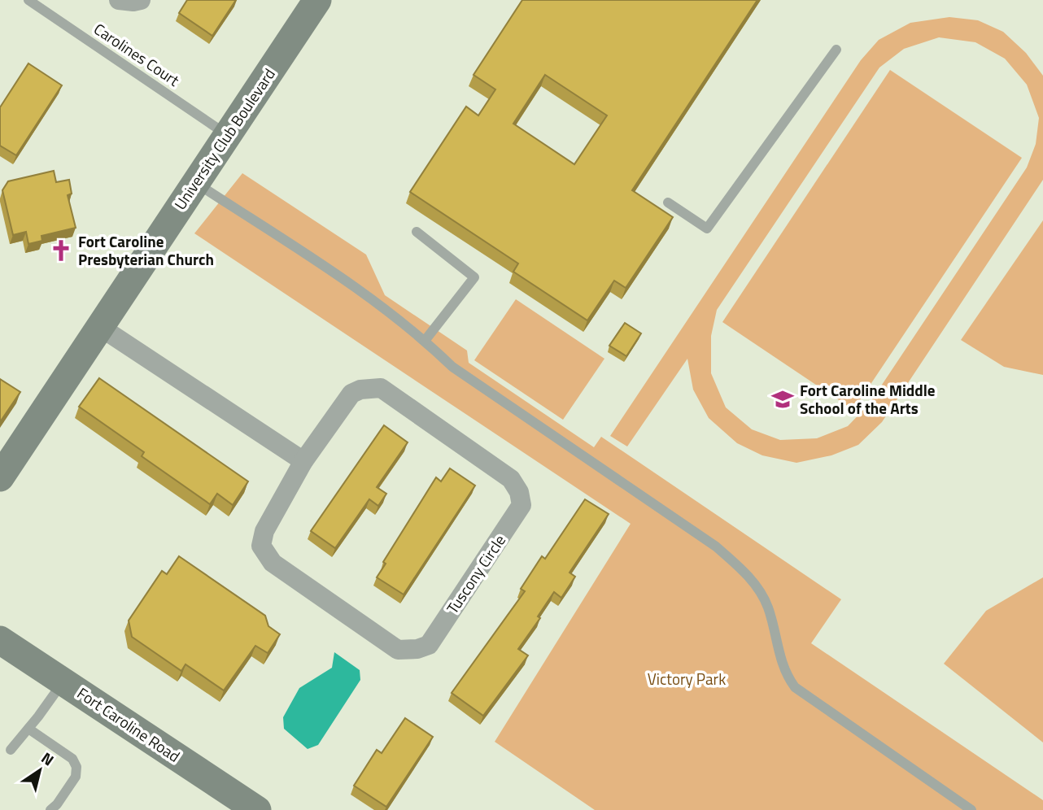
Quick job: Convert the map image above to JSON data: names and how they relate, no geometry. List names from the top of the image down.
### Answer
{
  "streets": {
    "street": ["University Club Boulevard", "Tuscony Circle", "Fort Caroline Road"],
    "lane": ["Carolines Court"]
  },
  "crossings": [
    ["Carolines Court", "University Club Boulevard"]
  ],
  "parks": ["Victory Park"],
  "places": {
    "church": ["Fort Caroline Presbyterian Church"],
    "school or university": ["Fort Caroline Middle School of the Arts"]
  },
  "north": "top right"
}
